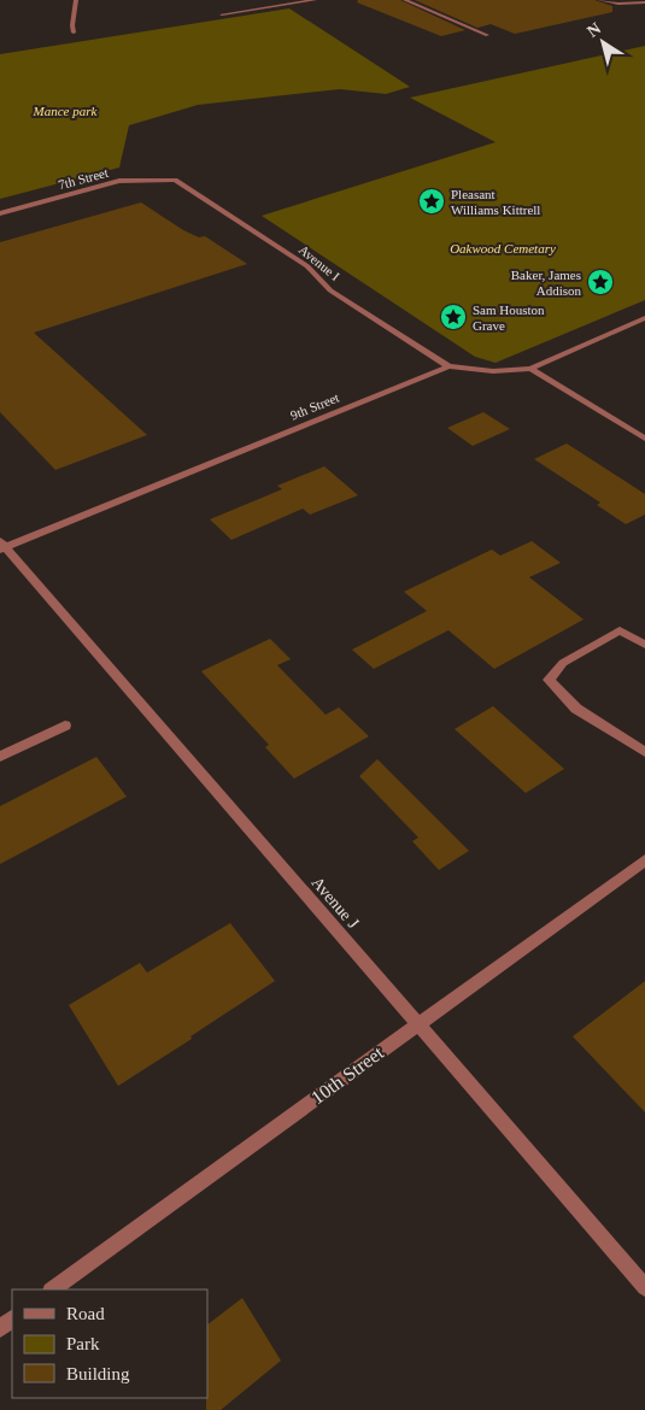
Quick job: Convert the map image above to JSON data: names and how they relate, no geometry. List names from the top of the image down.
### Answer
{
  "streets": {
    "street": [
      "7th Street",
      "Avenue I",
      "9th Street",
      "Avenue J",
      "10th Street"
    ]
  },
  "crossings": [
    ["7th Street", "Avenue I"],
    ["Avenue I", "9th Street"],
    ["9th Street", "Avenue J"],
    ["Avenue J", "10th Street"]
  ],
  "parks": ["Mance park", "Oakwood Cemetary"],
  "places": {
    "place": ["Pleasant Williams Kittrell", "Baker, James Addison", "Sam Houston Grave"]
  },
  "legend": ["Road", "Park", "Building"],
  "north": "top left"
}
